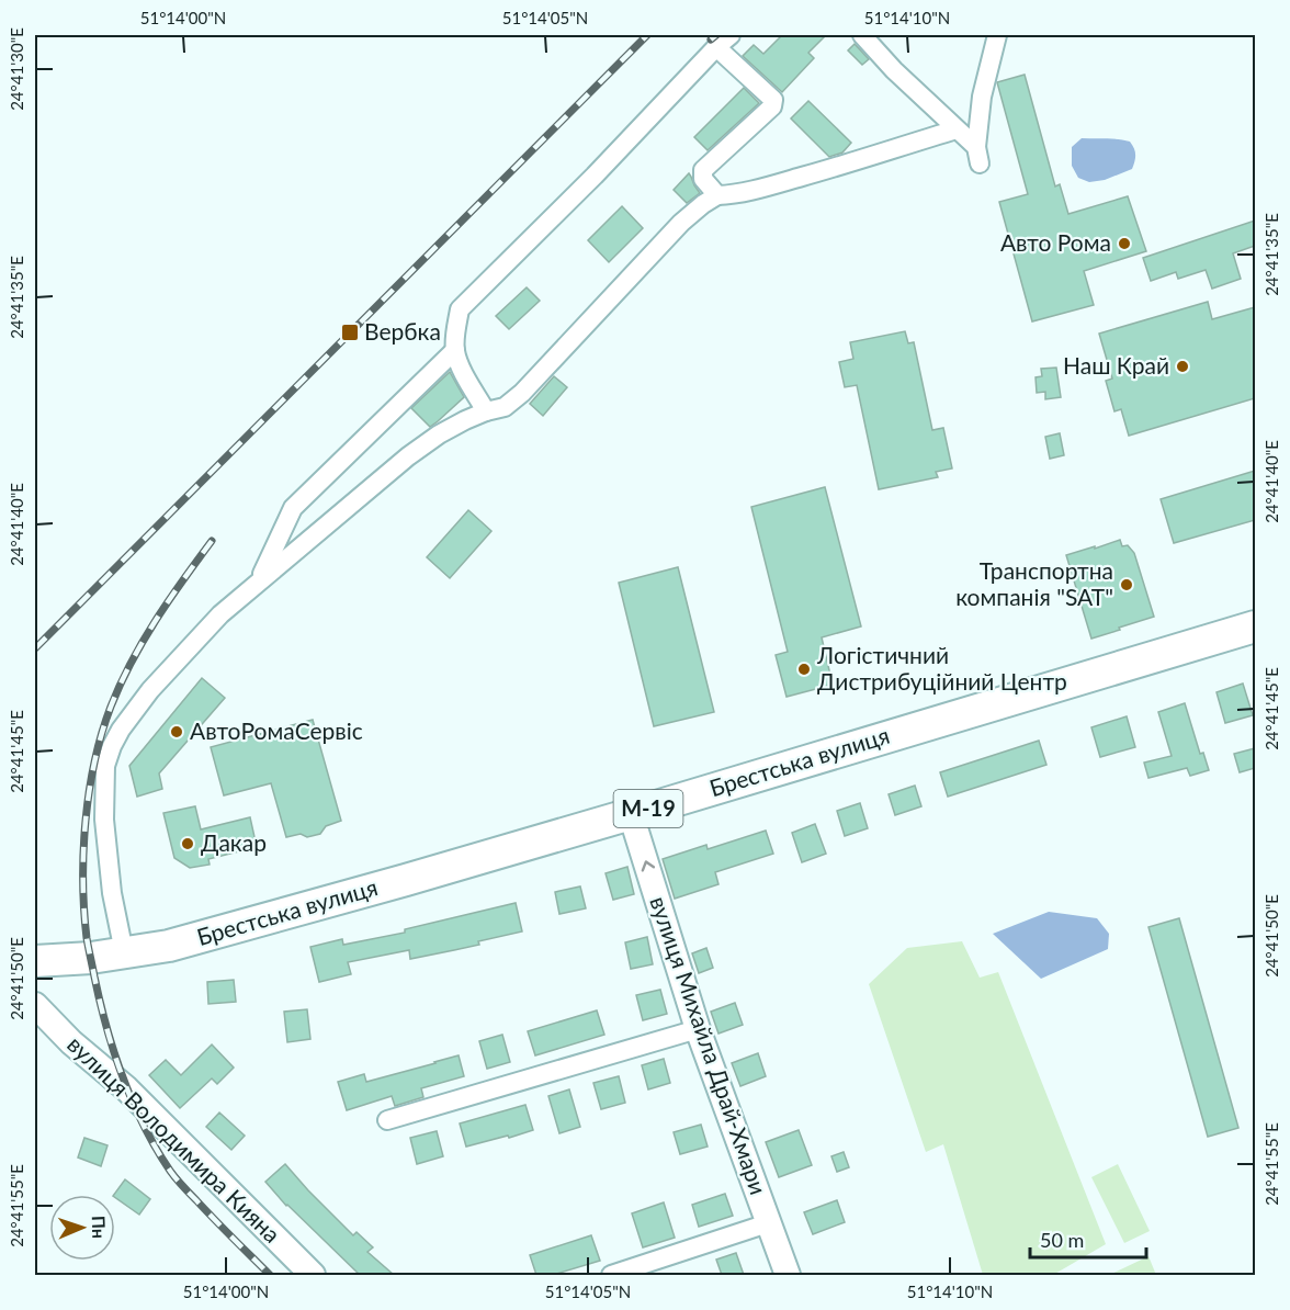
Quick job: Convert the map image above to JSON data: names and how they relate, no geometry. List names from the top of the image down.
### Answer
{
  "streets": {
    "highway": ["Брестська вулиця", "М-19"],
    "main road": ["вулиця Михайла Драй-Хмари", "вулиця Володимира Кияна"]
  },
  "crossings": [
    ["Брестська вулиця", "вулиця Михайла Драй-Хмари"]
  ],
  "one_way": ["вулиця Михайла Драй-Хмари"],
  "places": {
    "other": [
      "Авто Рома",
      "Наш Край",
      "Транспортна компанія \"SAT\"",
      "Логістичний Дистрибуційний Центр",
      "АвтоРомаСервіс",
      "Дакар"
    ],
    "transit": ["Вербка"]
  },
  "scale_bar": "50 m",
  "north": "right",
  "coordinates": [
    "51°14'00\"N",
    "51°14'05\"N",
    "51°14'10\"N",
    "24°41'30\"E",
    "24°41'35\"E",
    "24°41'40\"E",
    "24°41'45\"E",
    "24°41'50\"E",
    "24°41'55\"E"
  ]
}
